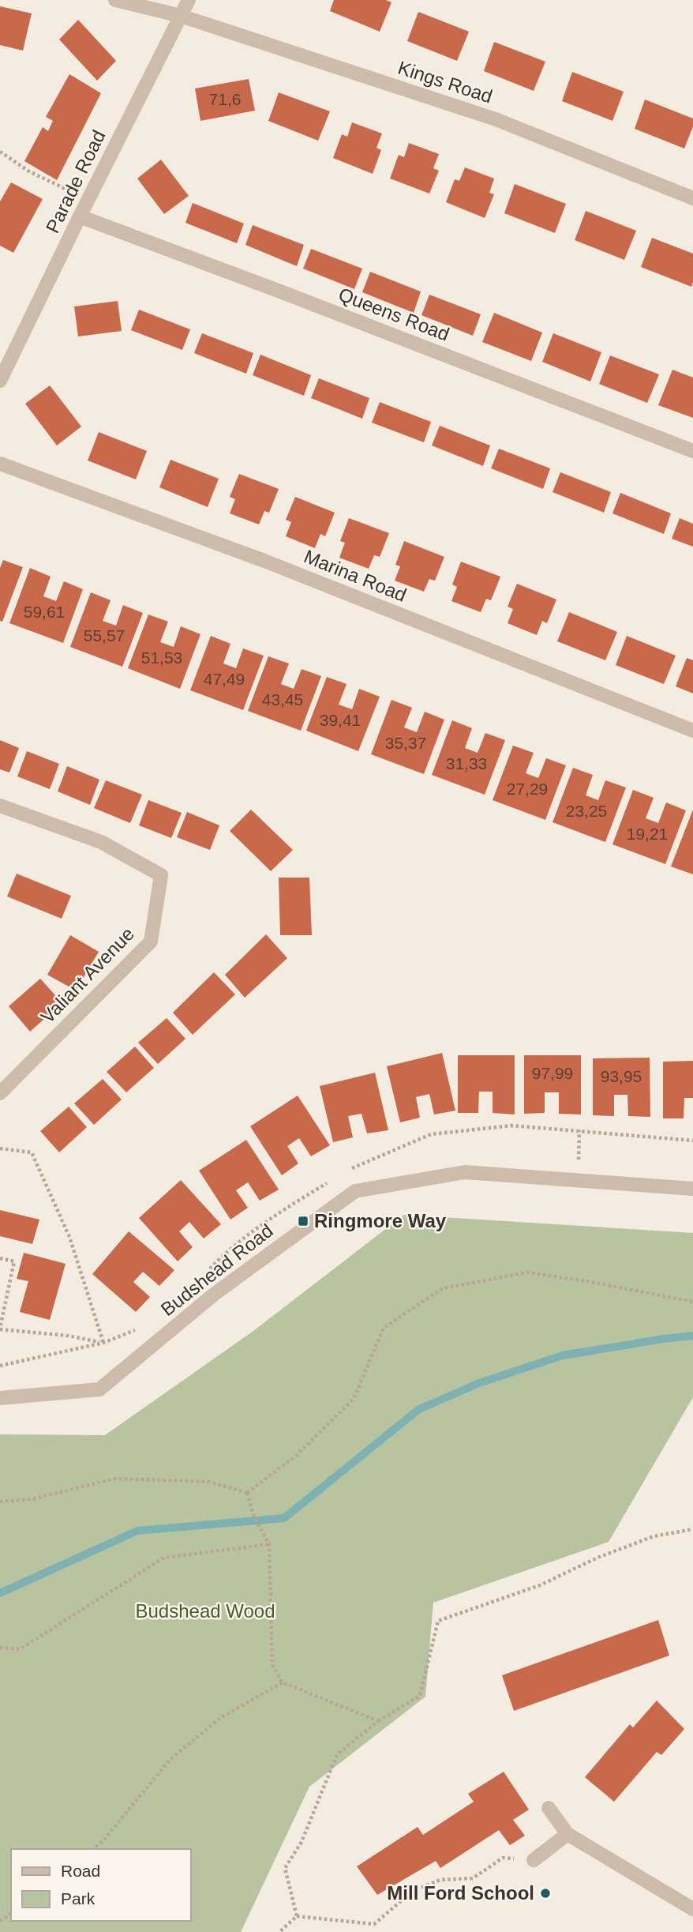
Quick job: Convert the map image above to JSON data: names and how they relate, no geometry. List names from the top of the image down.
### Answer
{
  "streets": {
    "street": [
      "Kings Road",
      "Parade Road",
      "Queens Road",
      "Marina Road",
      "Valiant Avenue",
      "Budshead Road"
    ]
  },
  "crossings": [
    ["Kings Road", "Parade Road"],
    ["Parade Road", "Queens Road"]
  ],
  "parks": ["Budshead Wood"],
  "places": {
    "transit": ["Ringmore Way"],
    "other": ["Mill Ford School"]
  },
  "house_numbers": [
    "71,6",
    "59,61",
    "55,57",
    "51,53",
    "47,49",
    "43,45",
    "39,41",
    "35,37",
    "31,33",
    "27,29",
    "23,25",
    "19,21",
    "97,99",
    "93,95"
  ],
  "legend": ["Road", "Park"]
}
